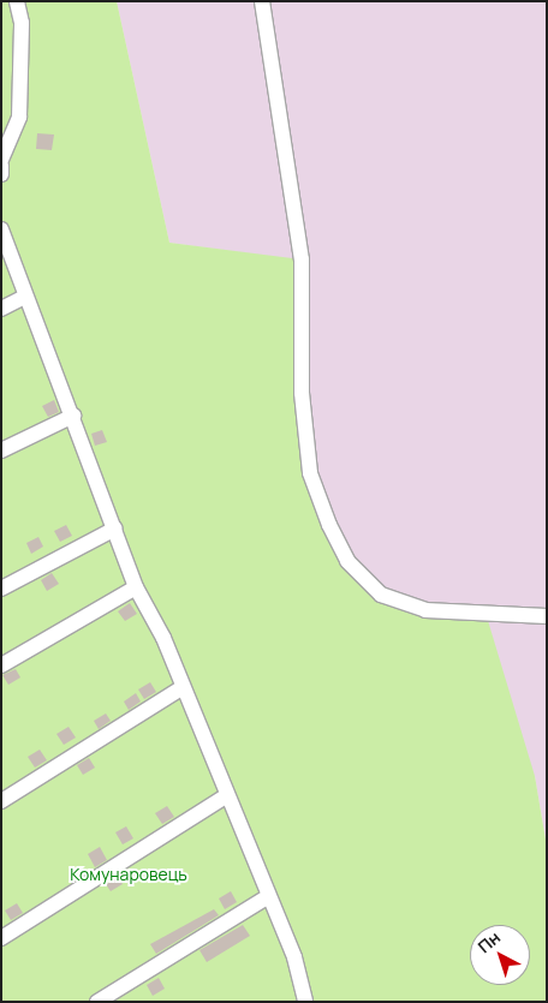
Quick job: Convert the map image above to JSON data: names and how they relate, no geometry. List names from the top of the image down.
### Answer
{
  "parks": ["Комунаровець"],
  "north": "top left"
}
